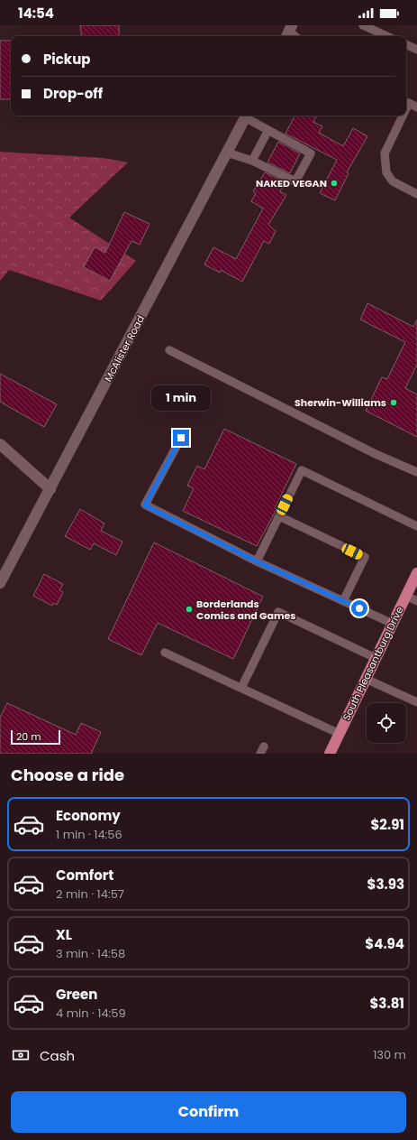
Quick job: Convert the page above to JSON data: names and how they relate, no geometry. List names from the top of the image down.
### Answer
{
  "streets": {
    "main road": ["South Pleasantburg Drive"],
    "street": ["McAlister Road"]
  },
  "places": ["NAKED VEGAN", "Sherwin-Williams", "Borderlands Comics and Games"],
  "scale_bar": "20 m",
  "page": {
    "status": "14:54",
    "banner": ["Pickup", "Drop-off"],
    "bubble": "1 min",
    "scale": "20 m",
    "heading": "Choose a ride",
    "list": [
      {
        "name": "Economy",
        "note": "1 min · 14:56",
        "value": "$2.91"
      },
      {
        "name": "Comfort",
        "note": "2 min · 14:57",
        "value": "$3.93"
      },
      {
        "name": "XL",
        "note": "3 min · 14:58",
        "value": "$4.94"
      },
      {
        "name": "Green",
        "note": "4 min · 14:59",
        "value": "$3.81"
      }
    ],
    "pay": ["Cash", "130 m"],
    "buttons": "Confirm"
  }
}
